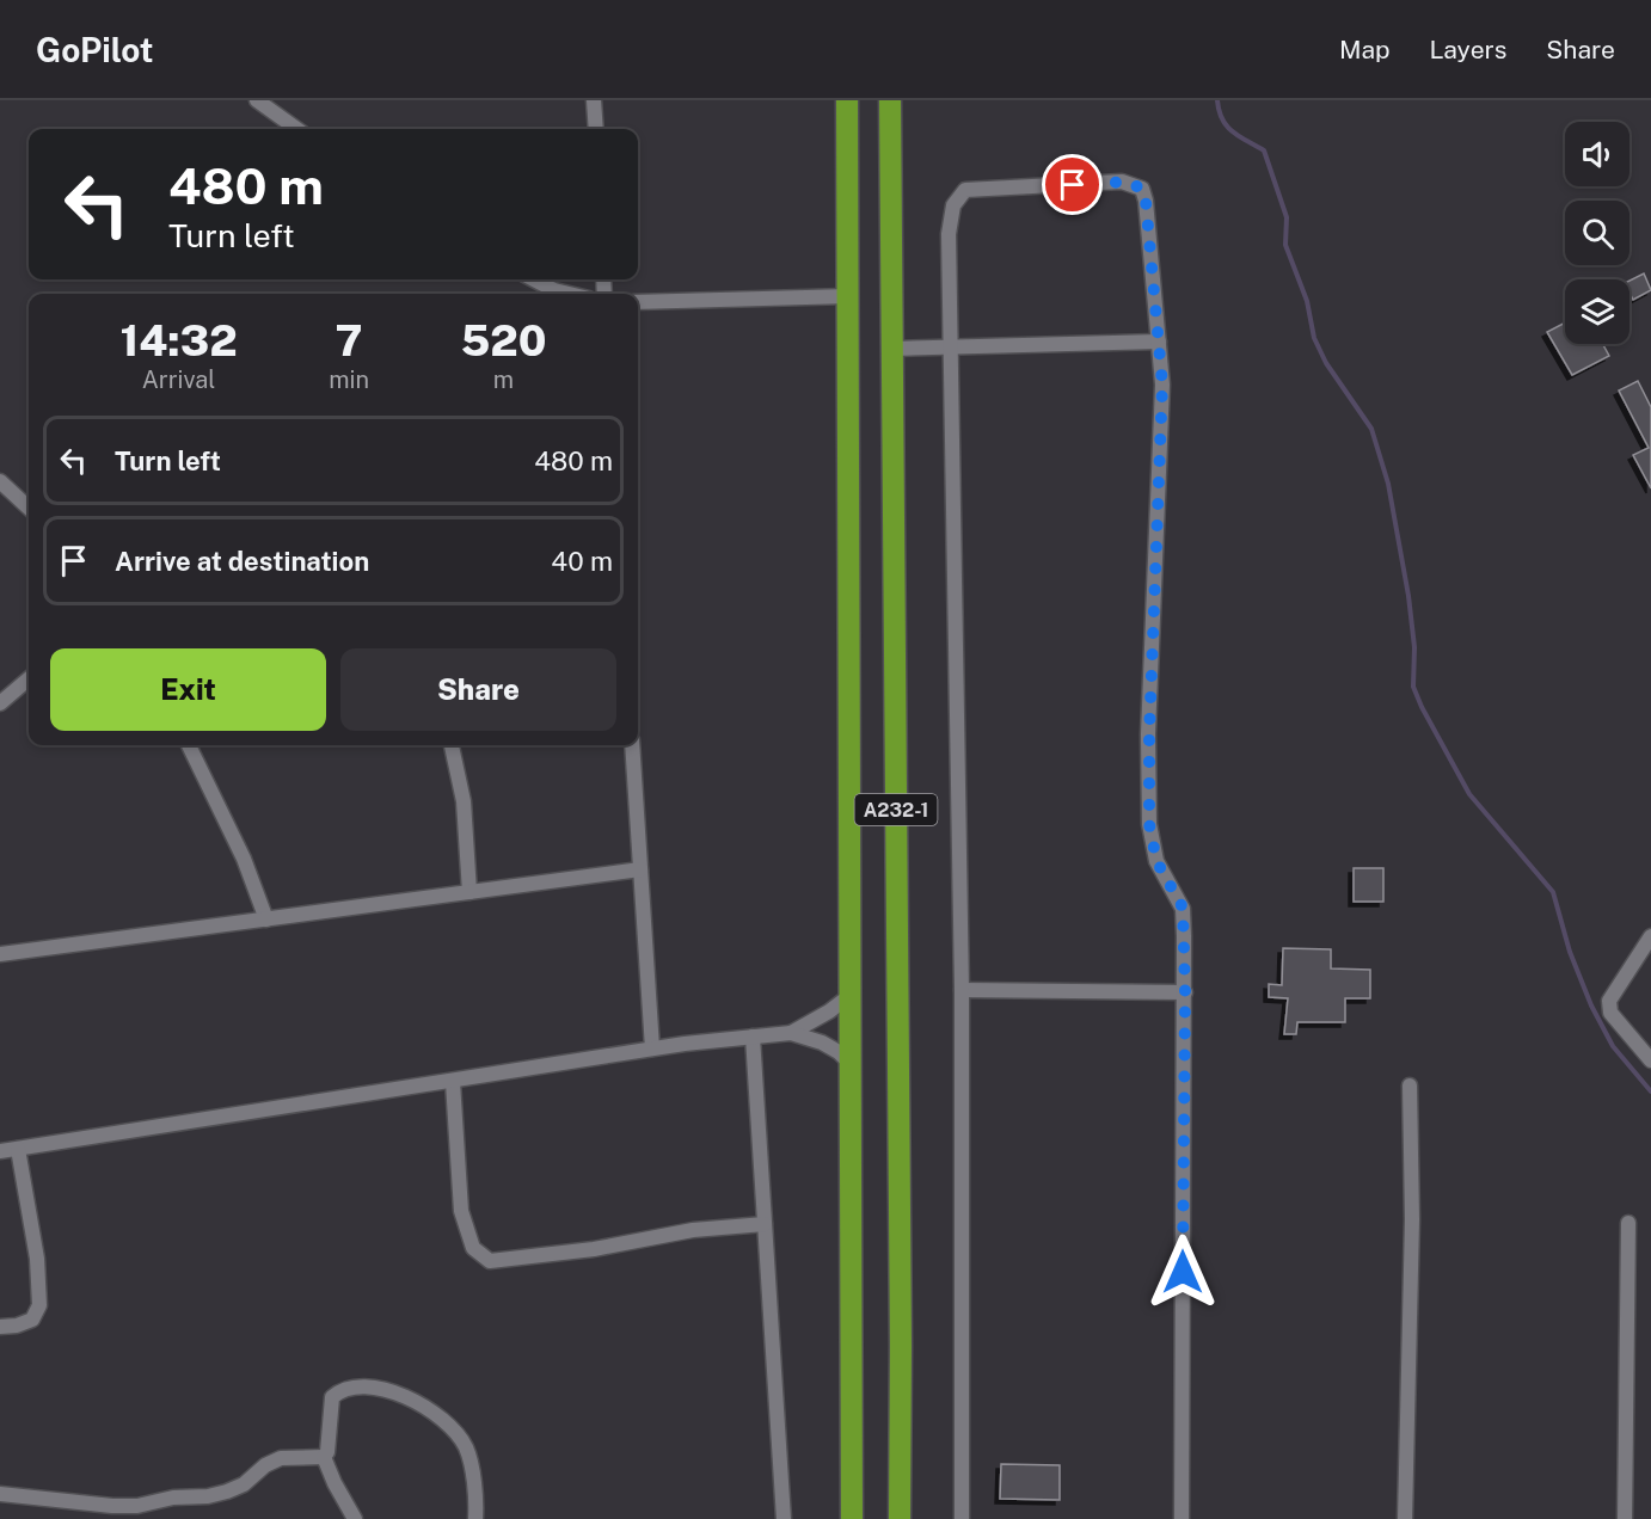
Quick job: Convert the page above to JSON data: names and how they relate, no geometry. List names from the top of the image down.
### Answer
{
  "streets": {
    "highway": ["A232-1"]
  },
  "page": {
    "header": "GoPilot",
    "nav": ["Map", "Layers", "Share"],
    "turn": ["480 m", "Turn left"],
    "eta": [
      "14:32",
      "Arrival",
      "7",
      "min",
      "520",
      "m"
    ],
    "list": [
      {
        "name": "Turn left",
        "value": "480 m"
      },
      {
        "name": "Arrive at destination",
        "value": "40 m"
      }
    ],
    "buttons": ["Exit", "Share"]
  }
}
